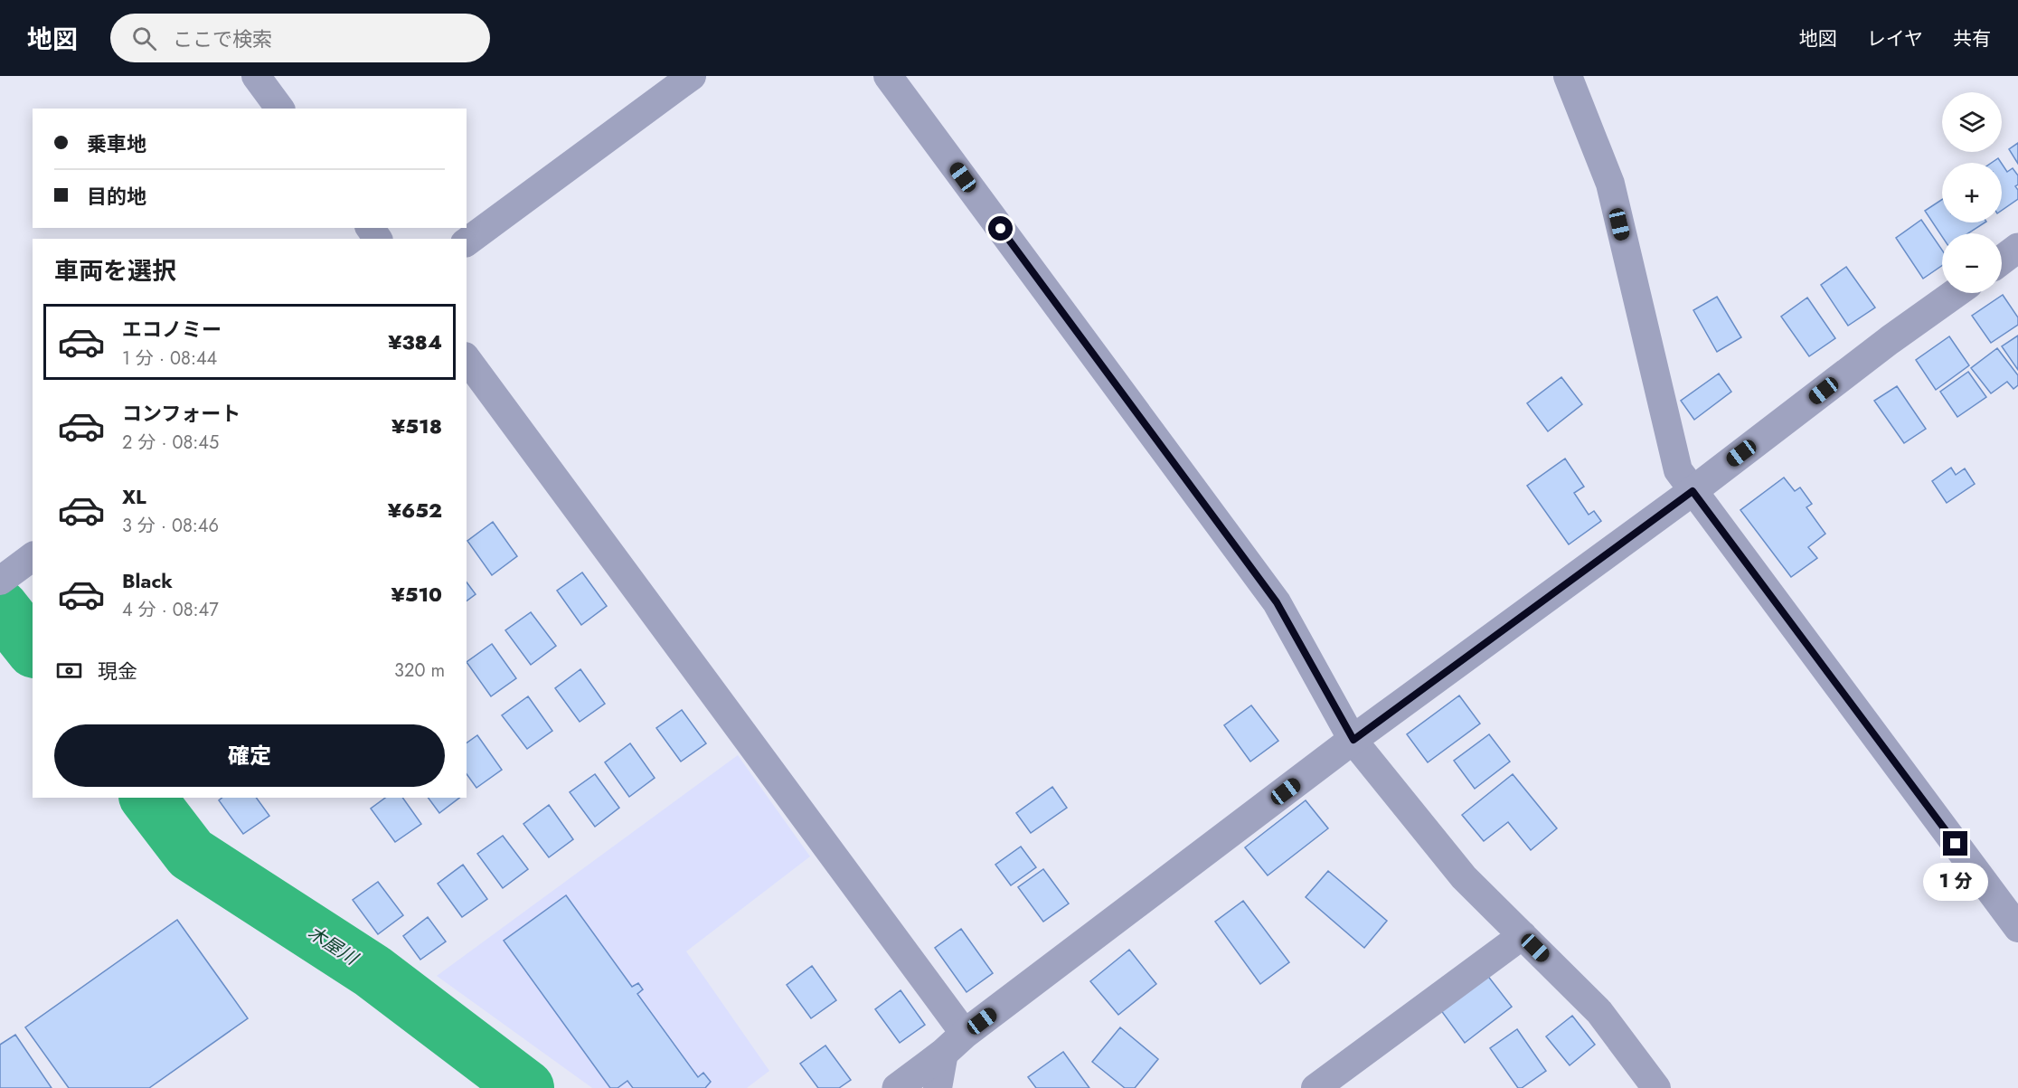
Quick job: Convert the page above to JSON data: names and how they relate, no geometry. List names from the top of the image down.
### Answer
{
  "water": ["木屋川"],
  "page": {
    "header": "地図",
    "search": "ここで検索",
    "nav": ["地図", "レイヤ", "共有"],
    "map_buttons": ["+", "−"],
    "banner": ["乗車地", "目的地"],
    "heading": "車両を選択",
    "list": [
      {
        "name": "エコノミー",
        "note": "1 分 · 08:44",
        "value": "¥384"
      },
      {
        "name": "コンフォート",
        "note": "2 分 · 08:45",
        "value": "¥518"
      },
      {
        "name": "XL",
        "note": "3 分 · 08:46",
        "value": "¥652"
      },
      {
        "name": "Black",
        "note": "4 分 · 08:47",
        "value": "¥510"
      }
    ],
    "pay": ["現金", "320 m"],
    "buttons": "確定",
    "bubble": "1 分"
  }
}
